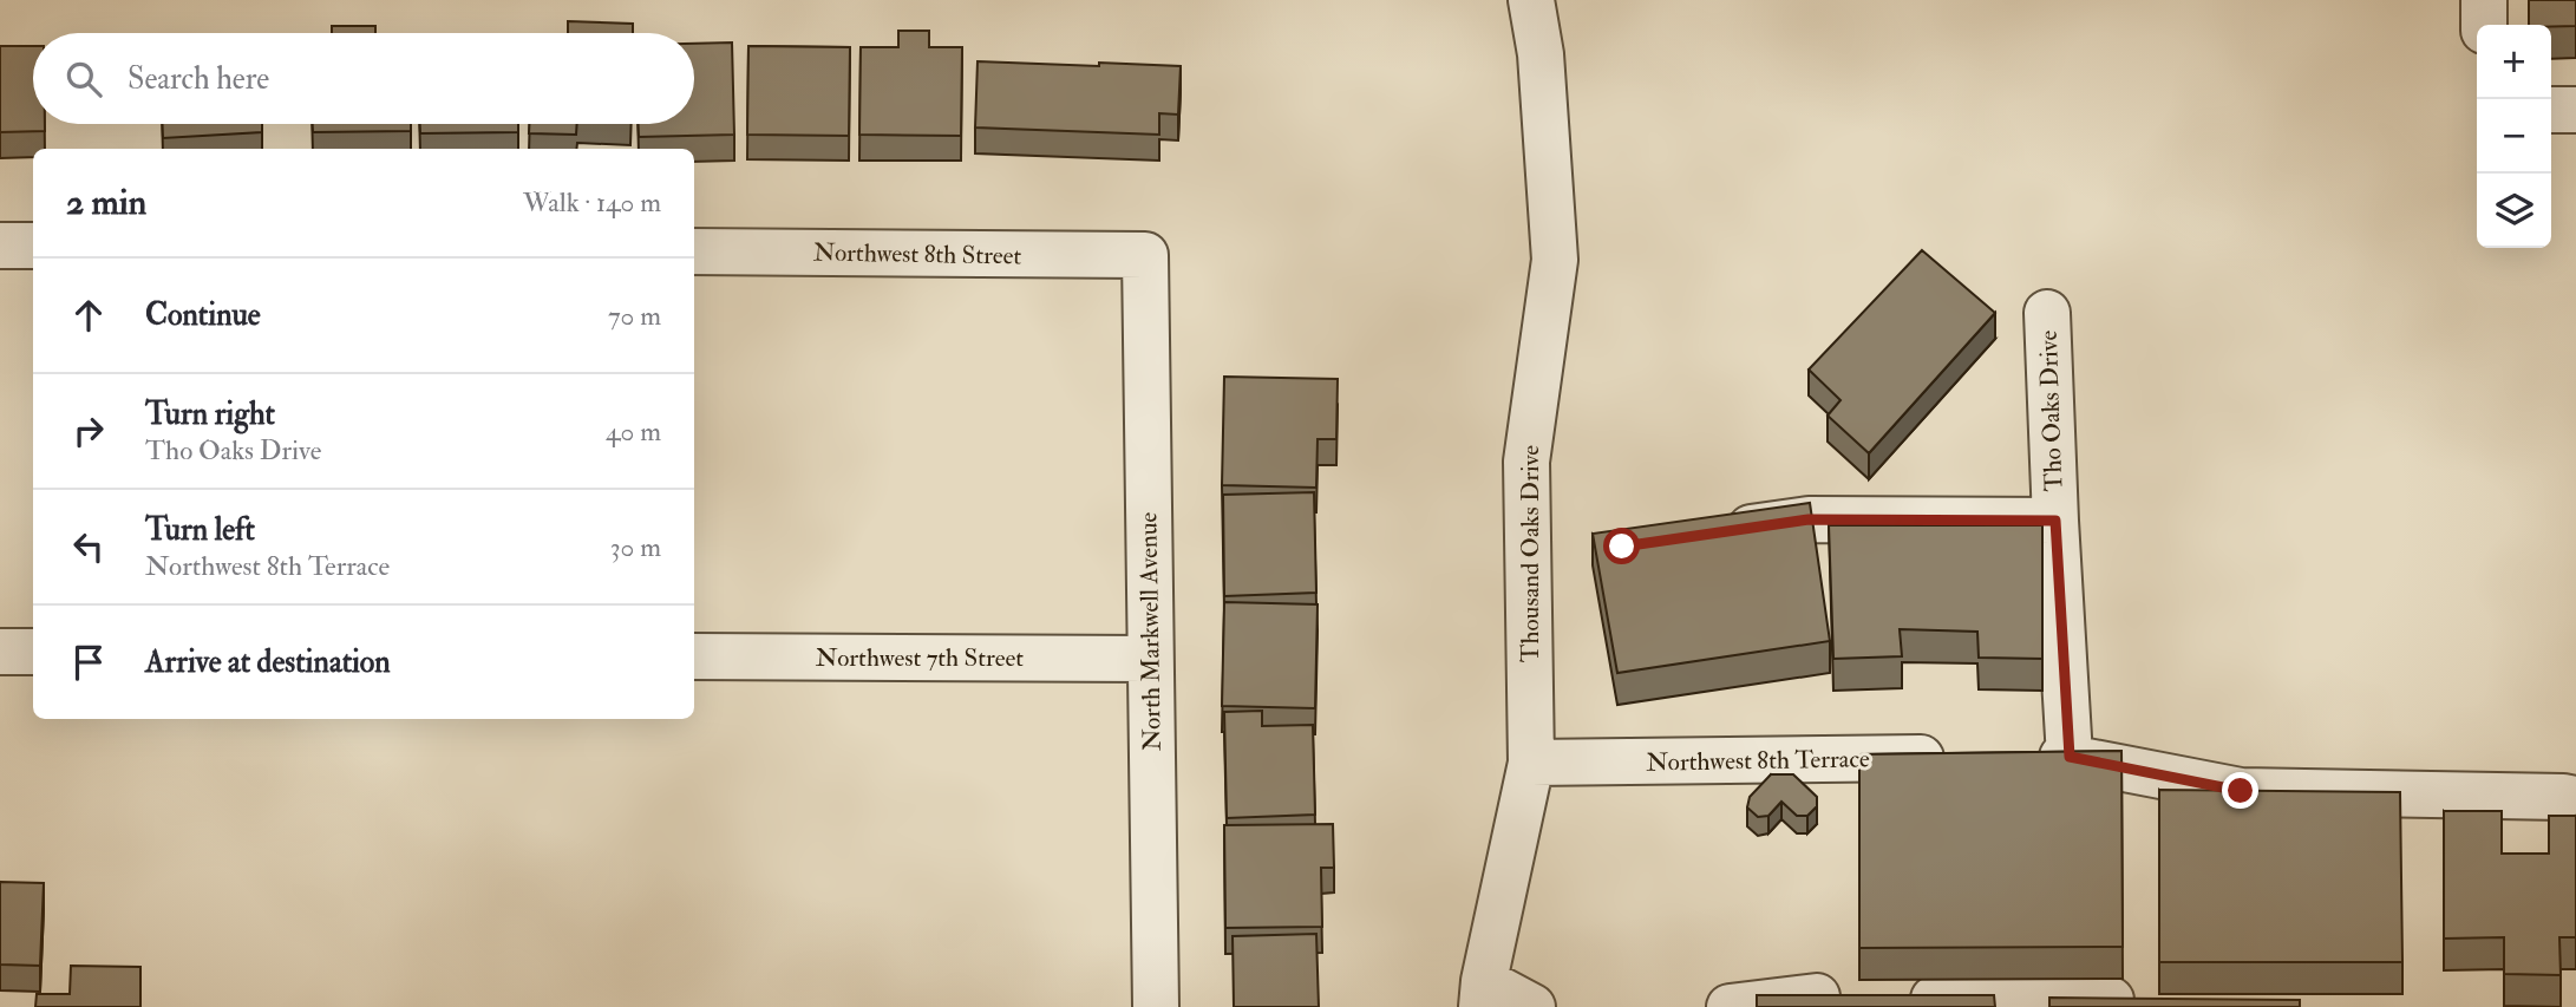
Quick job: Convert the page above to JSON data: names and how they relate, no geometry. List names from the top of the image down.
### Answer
{
  "streets": {
    "street": [
      "Northwest 8th Street",
      "Tho Oaks Drive",
      "Thousand Oaks Drive",
      "North Markwell Avenue",
      "Northwest 7th Street",
      "Northwest 8th Terrace"
    ]
  },
  "crossings": [
    ["Northwest 8th Street", "North Markwell Avenue"],
    ["Thousand Oaks Drive", "Northwest 8th Terrace"],
    ["North Markwell Avenue", "Northwest 7th Street"]
  ],
  "page": {
    "map_buttons": ["+", "−"],
    "search": "Search here",
    "heading": ["2 min", "Walk · 140 m"],
    "list": [
      ["Continue", "70 m"],
      ["Turn right", "Tho Oaks Drive", "40 m"],
      ["Turn left", "Northwest 8th Terrace", "30 m"],
      "Arrive at destination"
    ]
  }
}
